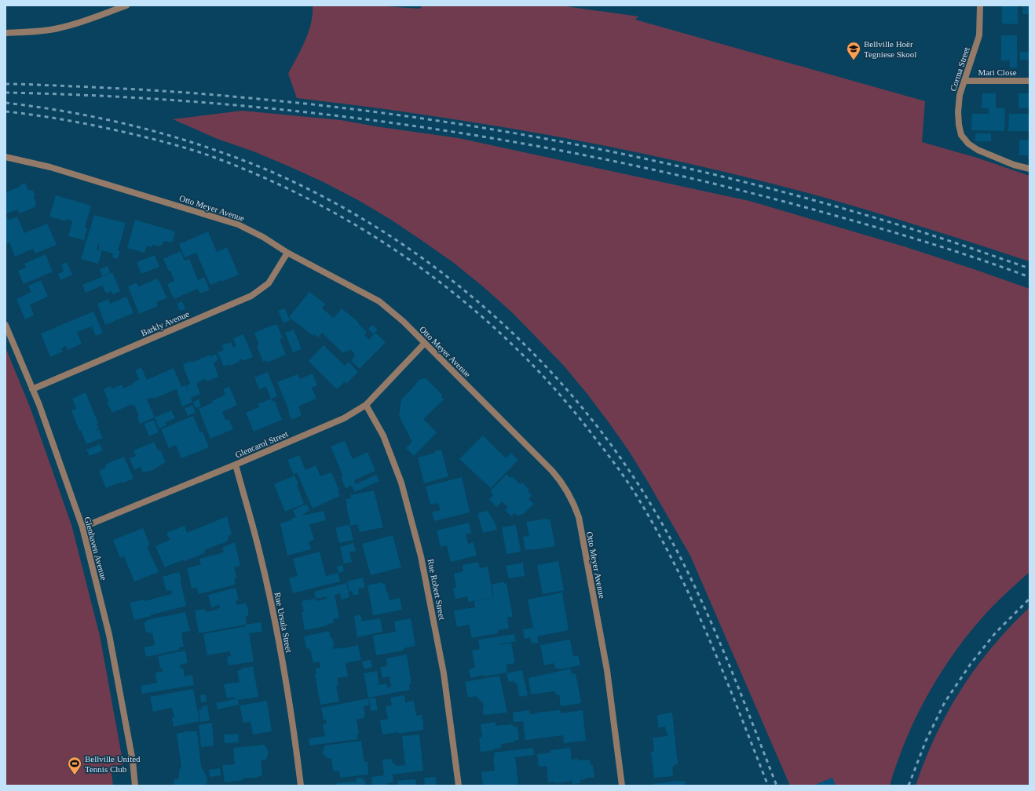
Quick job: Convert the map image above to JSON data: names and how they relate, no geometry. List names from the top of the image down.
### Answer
{
  "streets": {
    "street": [
      "Corma Street",
      "Mari Close",
      "Otto Meyer Avenue",
      "Barkly Avenue",
      "Glencarol Street",
      "Glenhaven Avenue",
      "Rue Robert Street",
      "Rue Ursula Street"
    ]
  },
  "crossings": [
    ["Corma Street", "Mari Close"],
    ["Otto Meyer Avenue", "Barkly Avenue"],
    ["Otto Meyer Avenue", "Glencarol Street"],
    ["Barkly Avenue", "Glenhaven Avenue"],
    ["Glencarol Street", "Glenhaven Avenue"],
    ["Glencarol Street", "Rue Robert Street"],
    ["Glencarol Street", "Rue Ursula Street"]
  ],
  "places": {
    "school or university": ["Bellville Hoër Tegniese Skool"],
    "sports": ["Bellville United Tennis Club"]
  }
}
